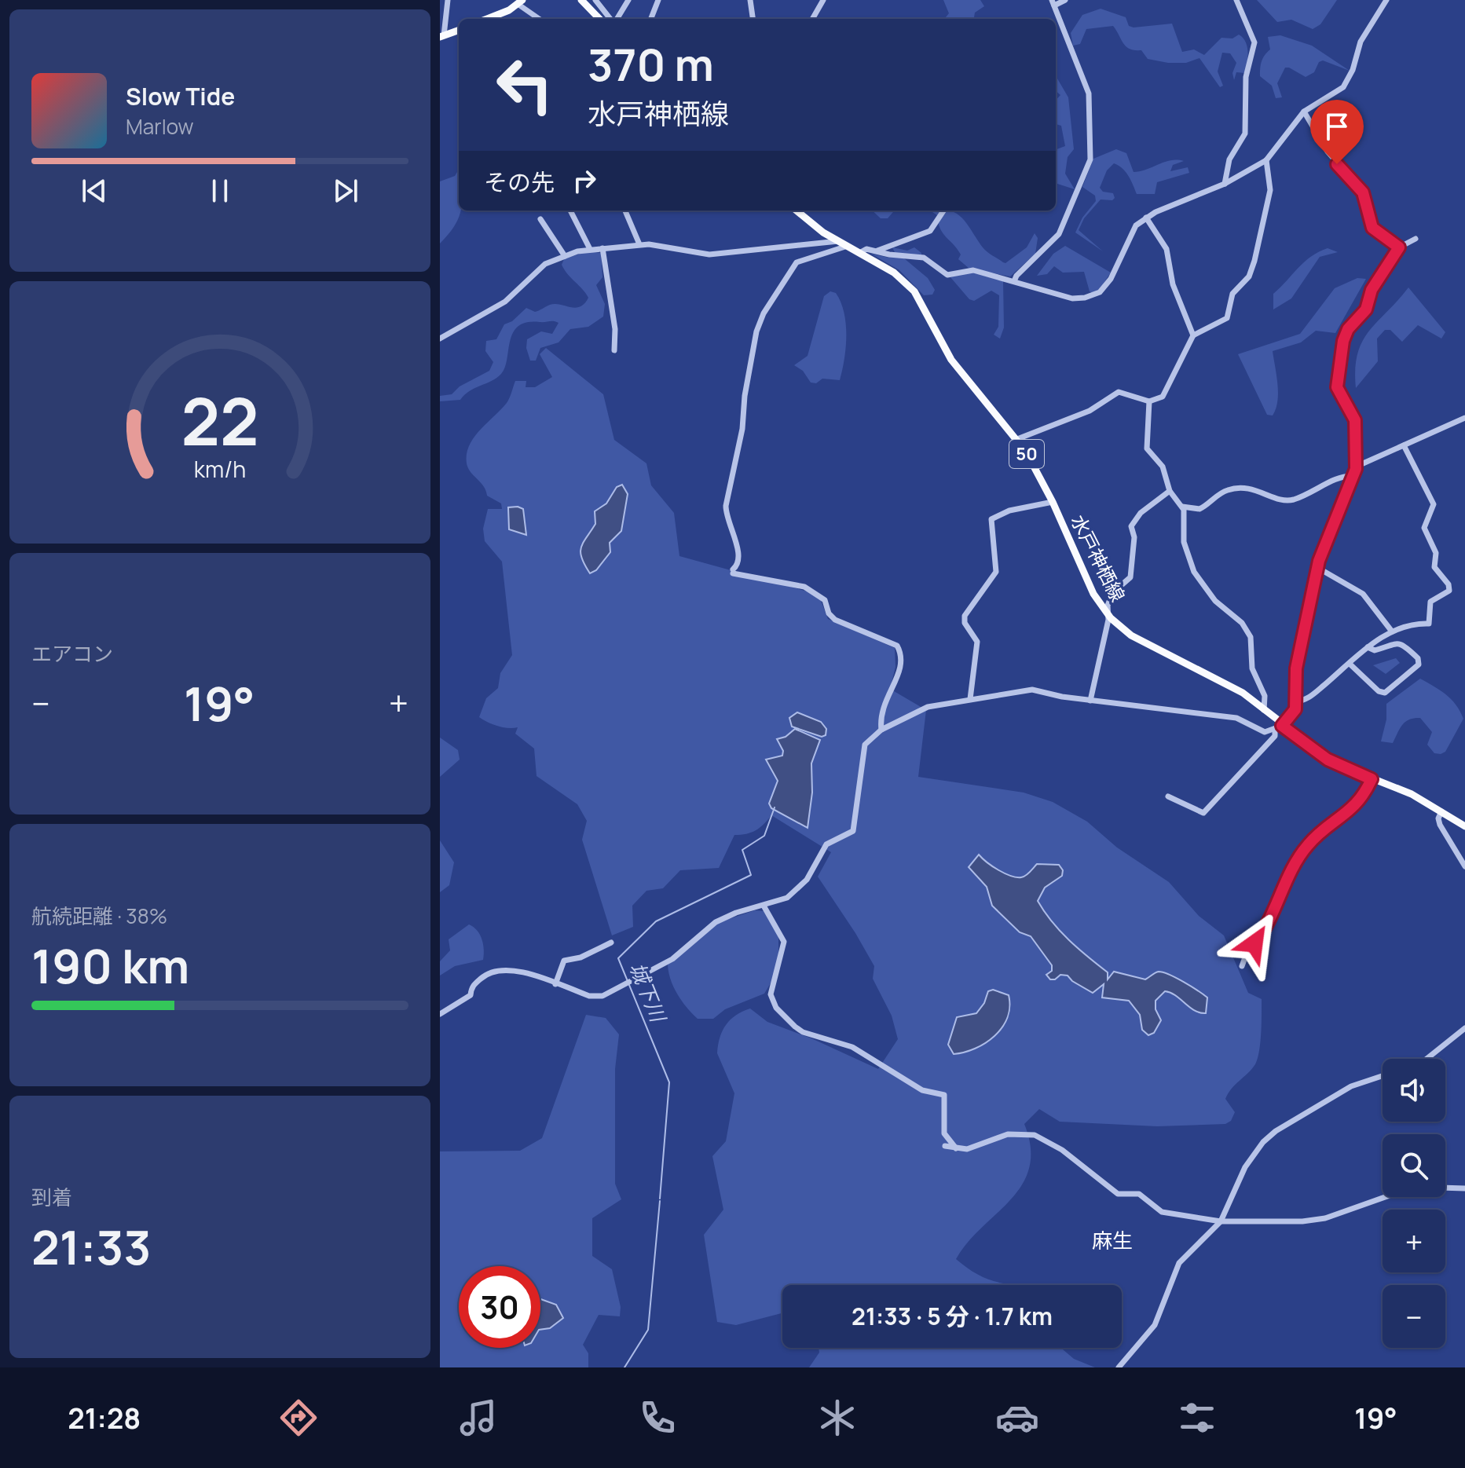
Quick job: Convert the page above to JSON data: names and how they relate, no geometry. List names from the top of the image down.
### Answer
{
  "streets": {
    "main road": ["50", "水戸神栖線"]
  },
  "districts": ["麻生"],
  "water": ["城下川"],
  "page": {
    "turn": ["370 m", "水戸神栖線"],
    "song": ["Slow Tide", "Marlow"],
    "then": "その先",
    "tile": [
      "エアコン",
      ["航続距離 · 38%", "190 km"],
      ["到着", "21:33"]
    ],
    "heat": ["−", "19°", "+"],
    "map_buttons": ["+", "−"],
    "limit": "30",
    "trip": "21:33 · 5 分 · 1.7 km",
    "tabs": ["21:28", "19°"],
    "gauge": ["22", "km/h"]
  }
}
